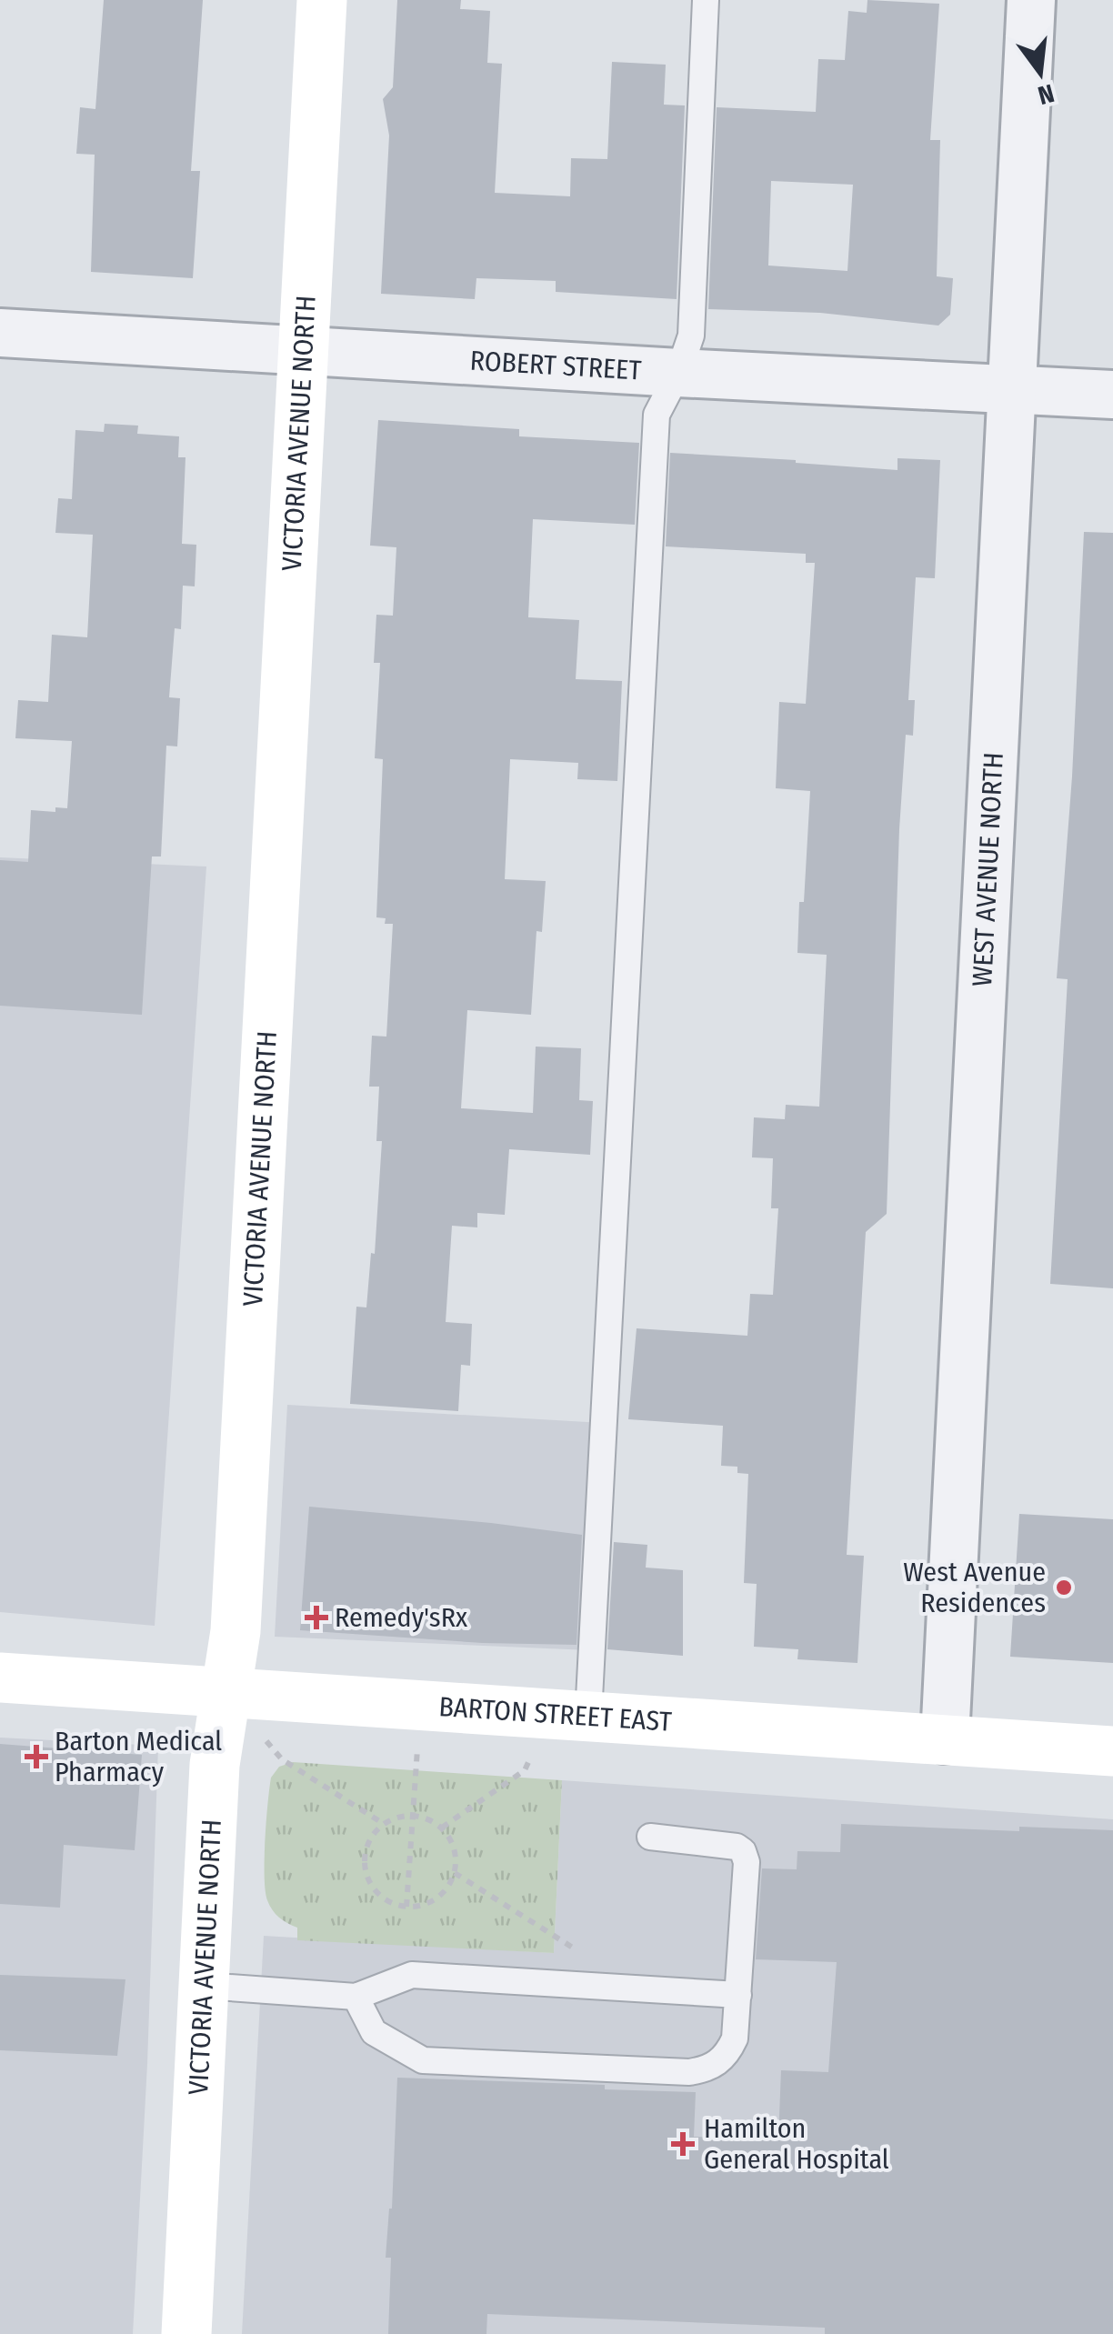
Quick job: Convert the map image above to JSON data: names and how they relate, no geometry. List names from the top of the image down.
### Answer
{
  "streets": {
    "main road": ["VICTORIA AVENUE NORTH", "BARTON STREET EAST"],
    "street": ["ROBERT STREET", "WEST AVENUE NORTH"]
  },
  "crossings": [
    ["ROBERT STREET", "VICTORIA AVENUE NORTH"],
    ["ROBERT STREET", "WEST AVENUE NORTH"],
    ["VICTORIA AVENUE NORTH", "BARTON STREET EAST"],
    ["WEST AVENUE NORTH", "BARTON STREET EAST"]
  ],
  "places": {
    "other": ["West Avenue Residences"],
    "health": ["Remedy'sRx", "Barton Medical Pharmacy", "Hamilton General Hospital"]
  },
  "north": "bottom"
}
